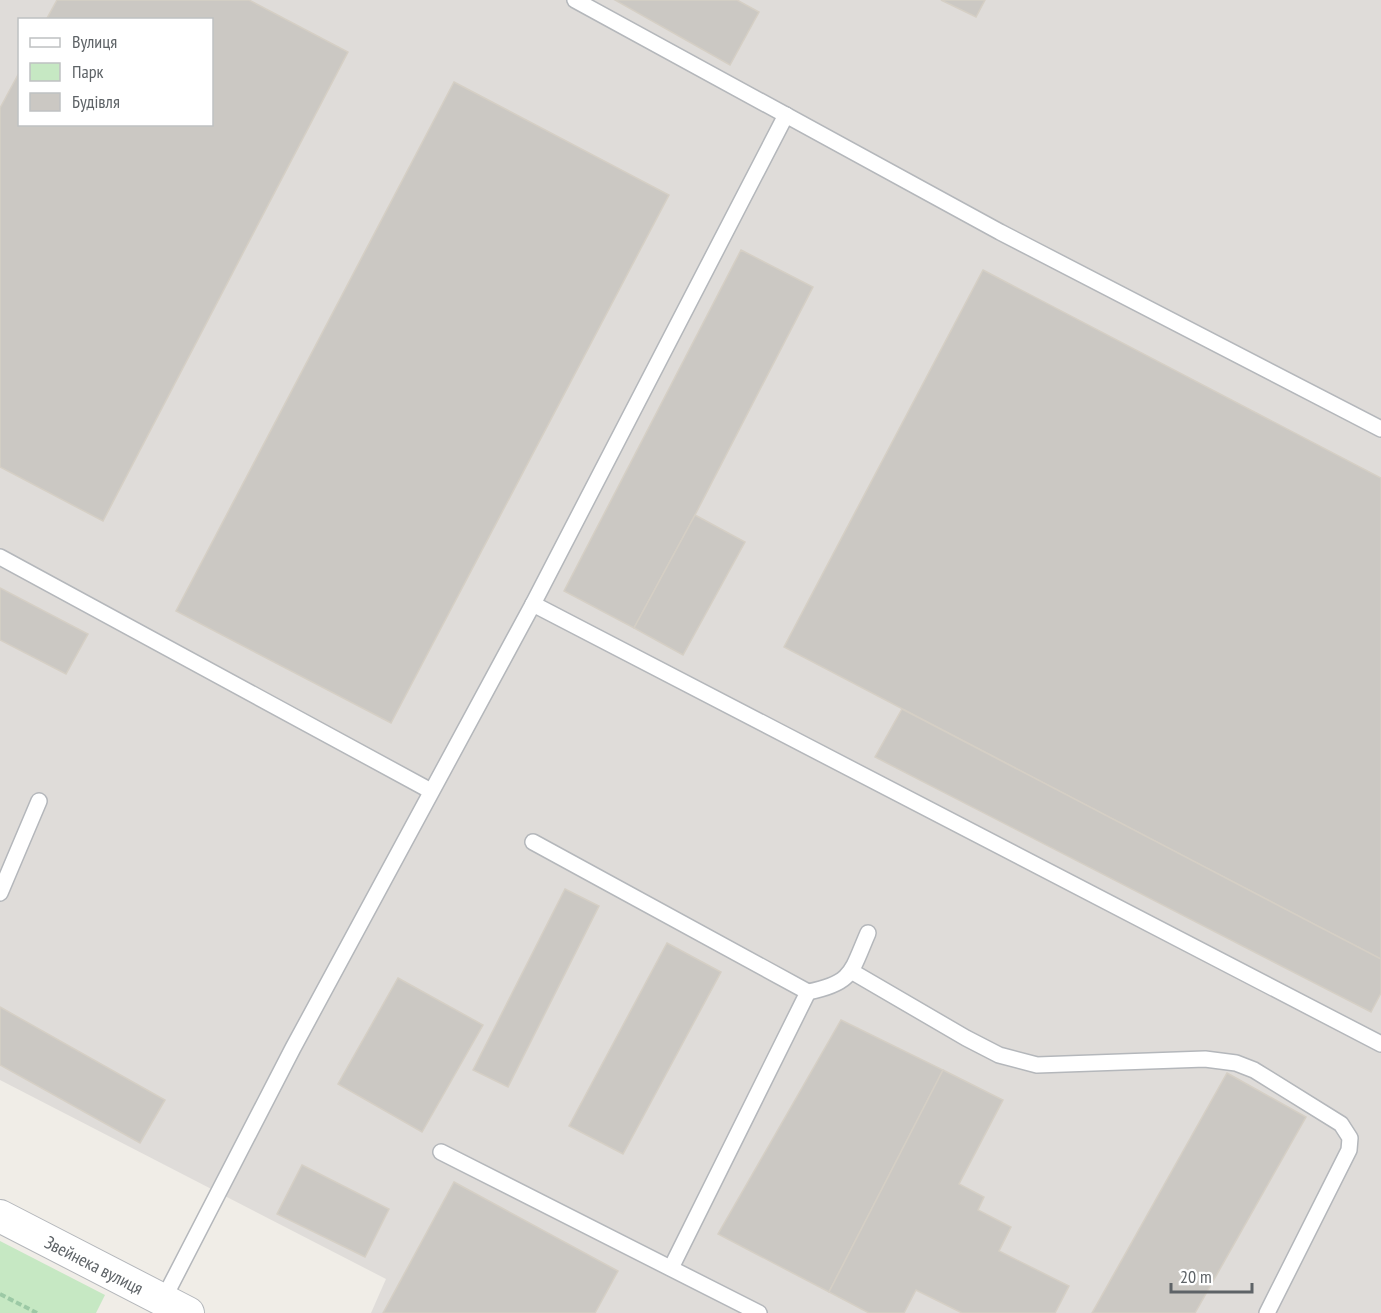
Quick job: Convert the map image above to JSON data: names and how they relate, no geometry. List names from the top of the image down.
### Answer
{
  "streets": {
    "street": ["Звейнека вулиця"]
  },
  "legend": ["Вулиця", "Парк", "Будівля"],
  "scale_bar": "20 m"
}
